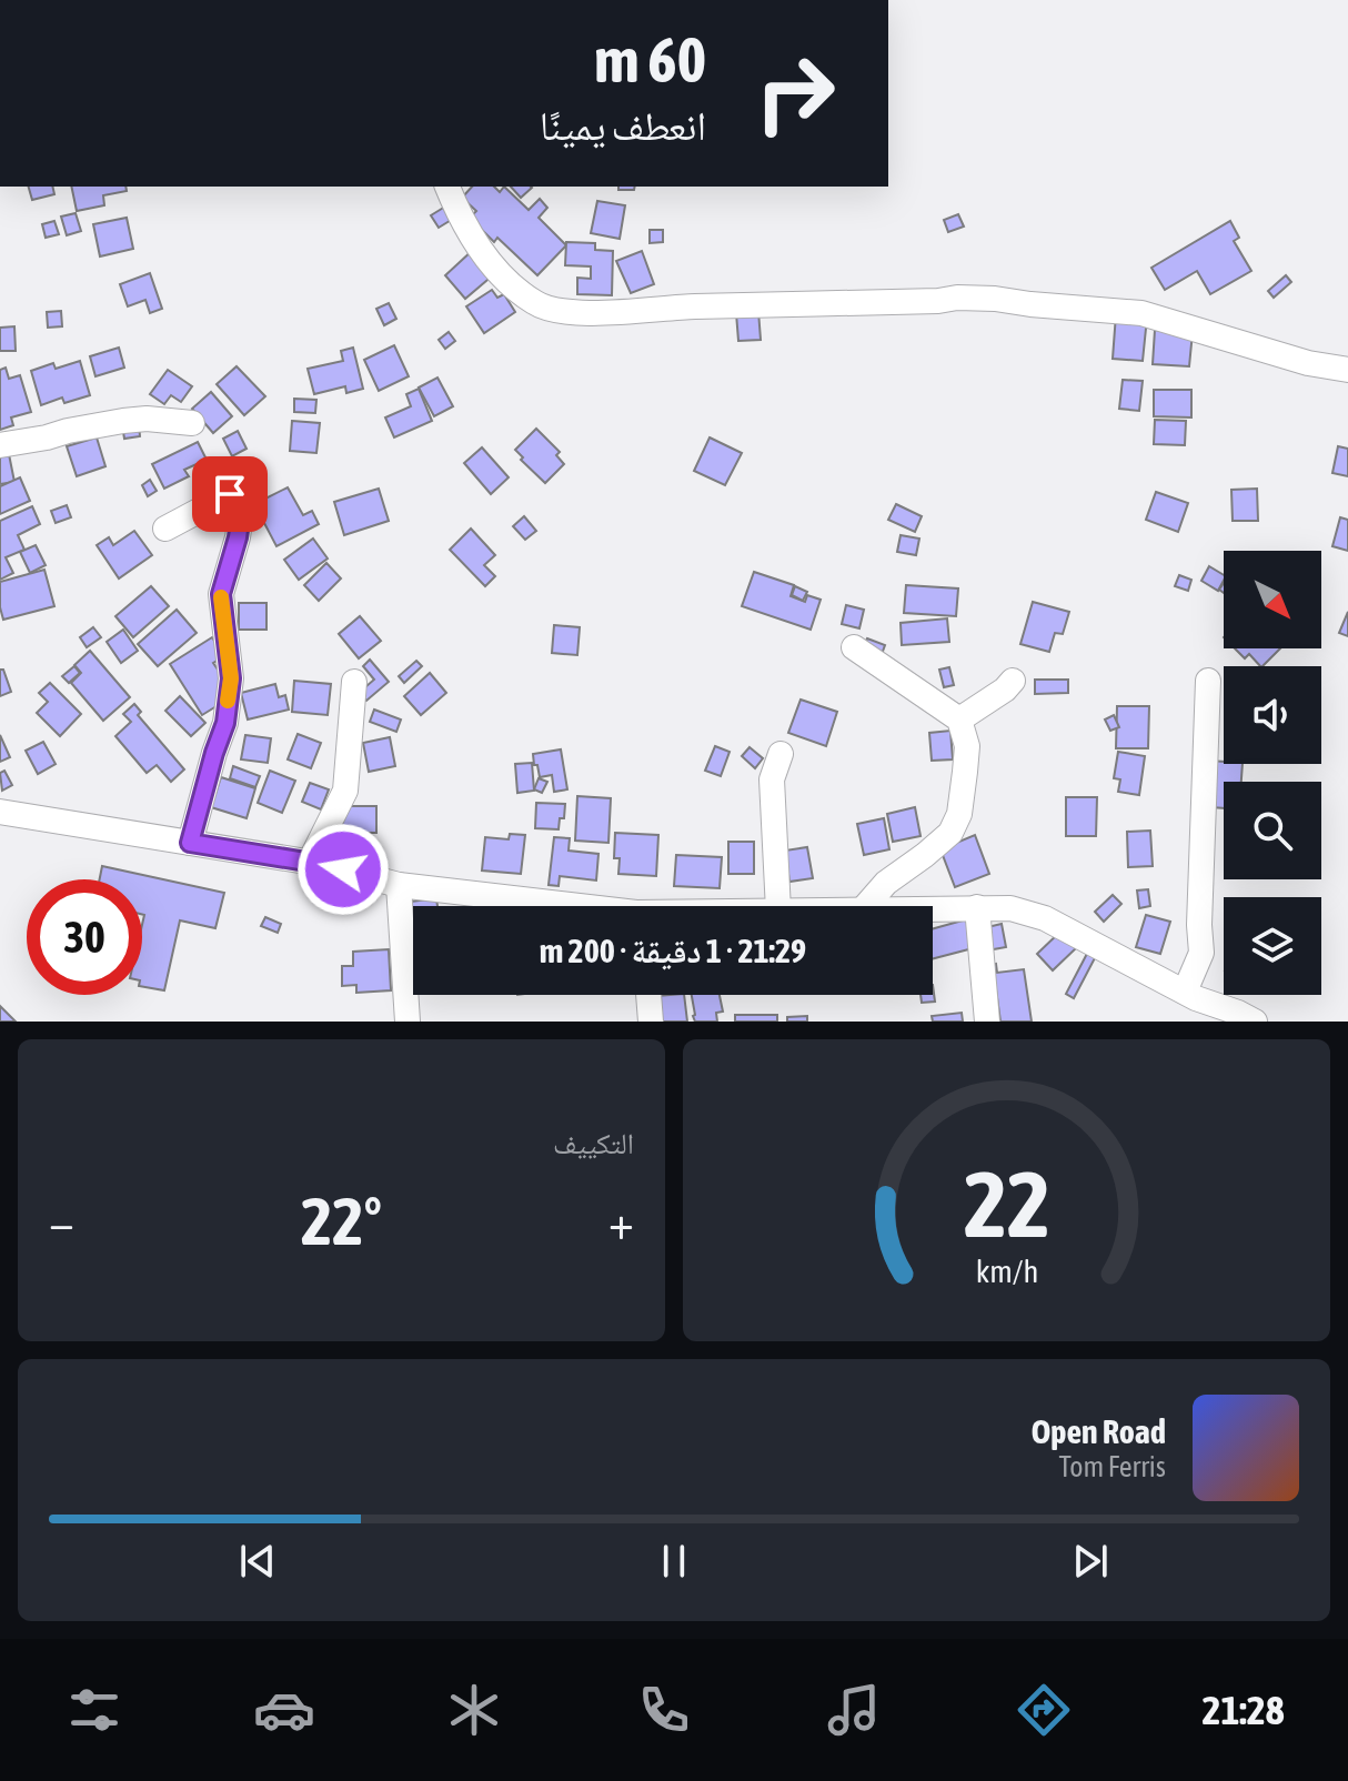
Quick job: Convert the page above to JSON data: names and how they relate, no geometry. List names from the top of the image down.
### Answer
{
  "north": "bottom right",
  "page": {
    "turn": ["60 m", "انعطف يمينًا"],
    "limit": "30",
    "trip": "21:29 · 1 دقيقة · 200 m",
    "tile": "التكييف",
    "heat": ["−", "22°", "+"],
    "song": ["Open Road", "Tom Ferris"],
    "tabs": "21:28",
    "gauge": ["22", "km/h"]
  }
}
